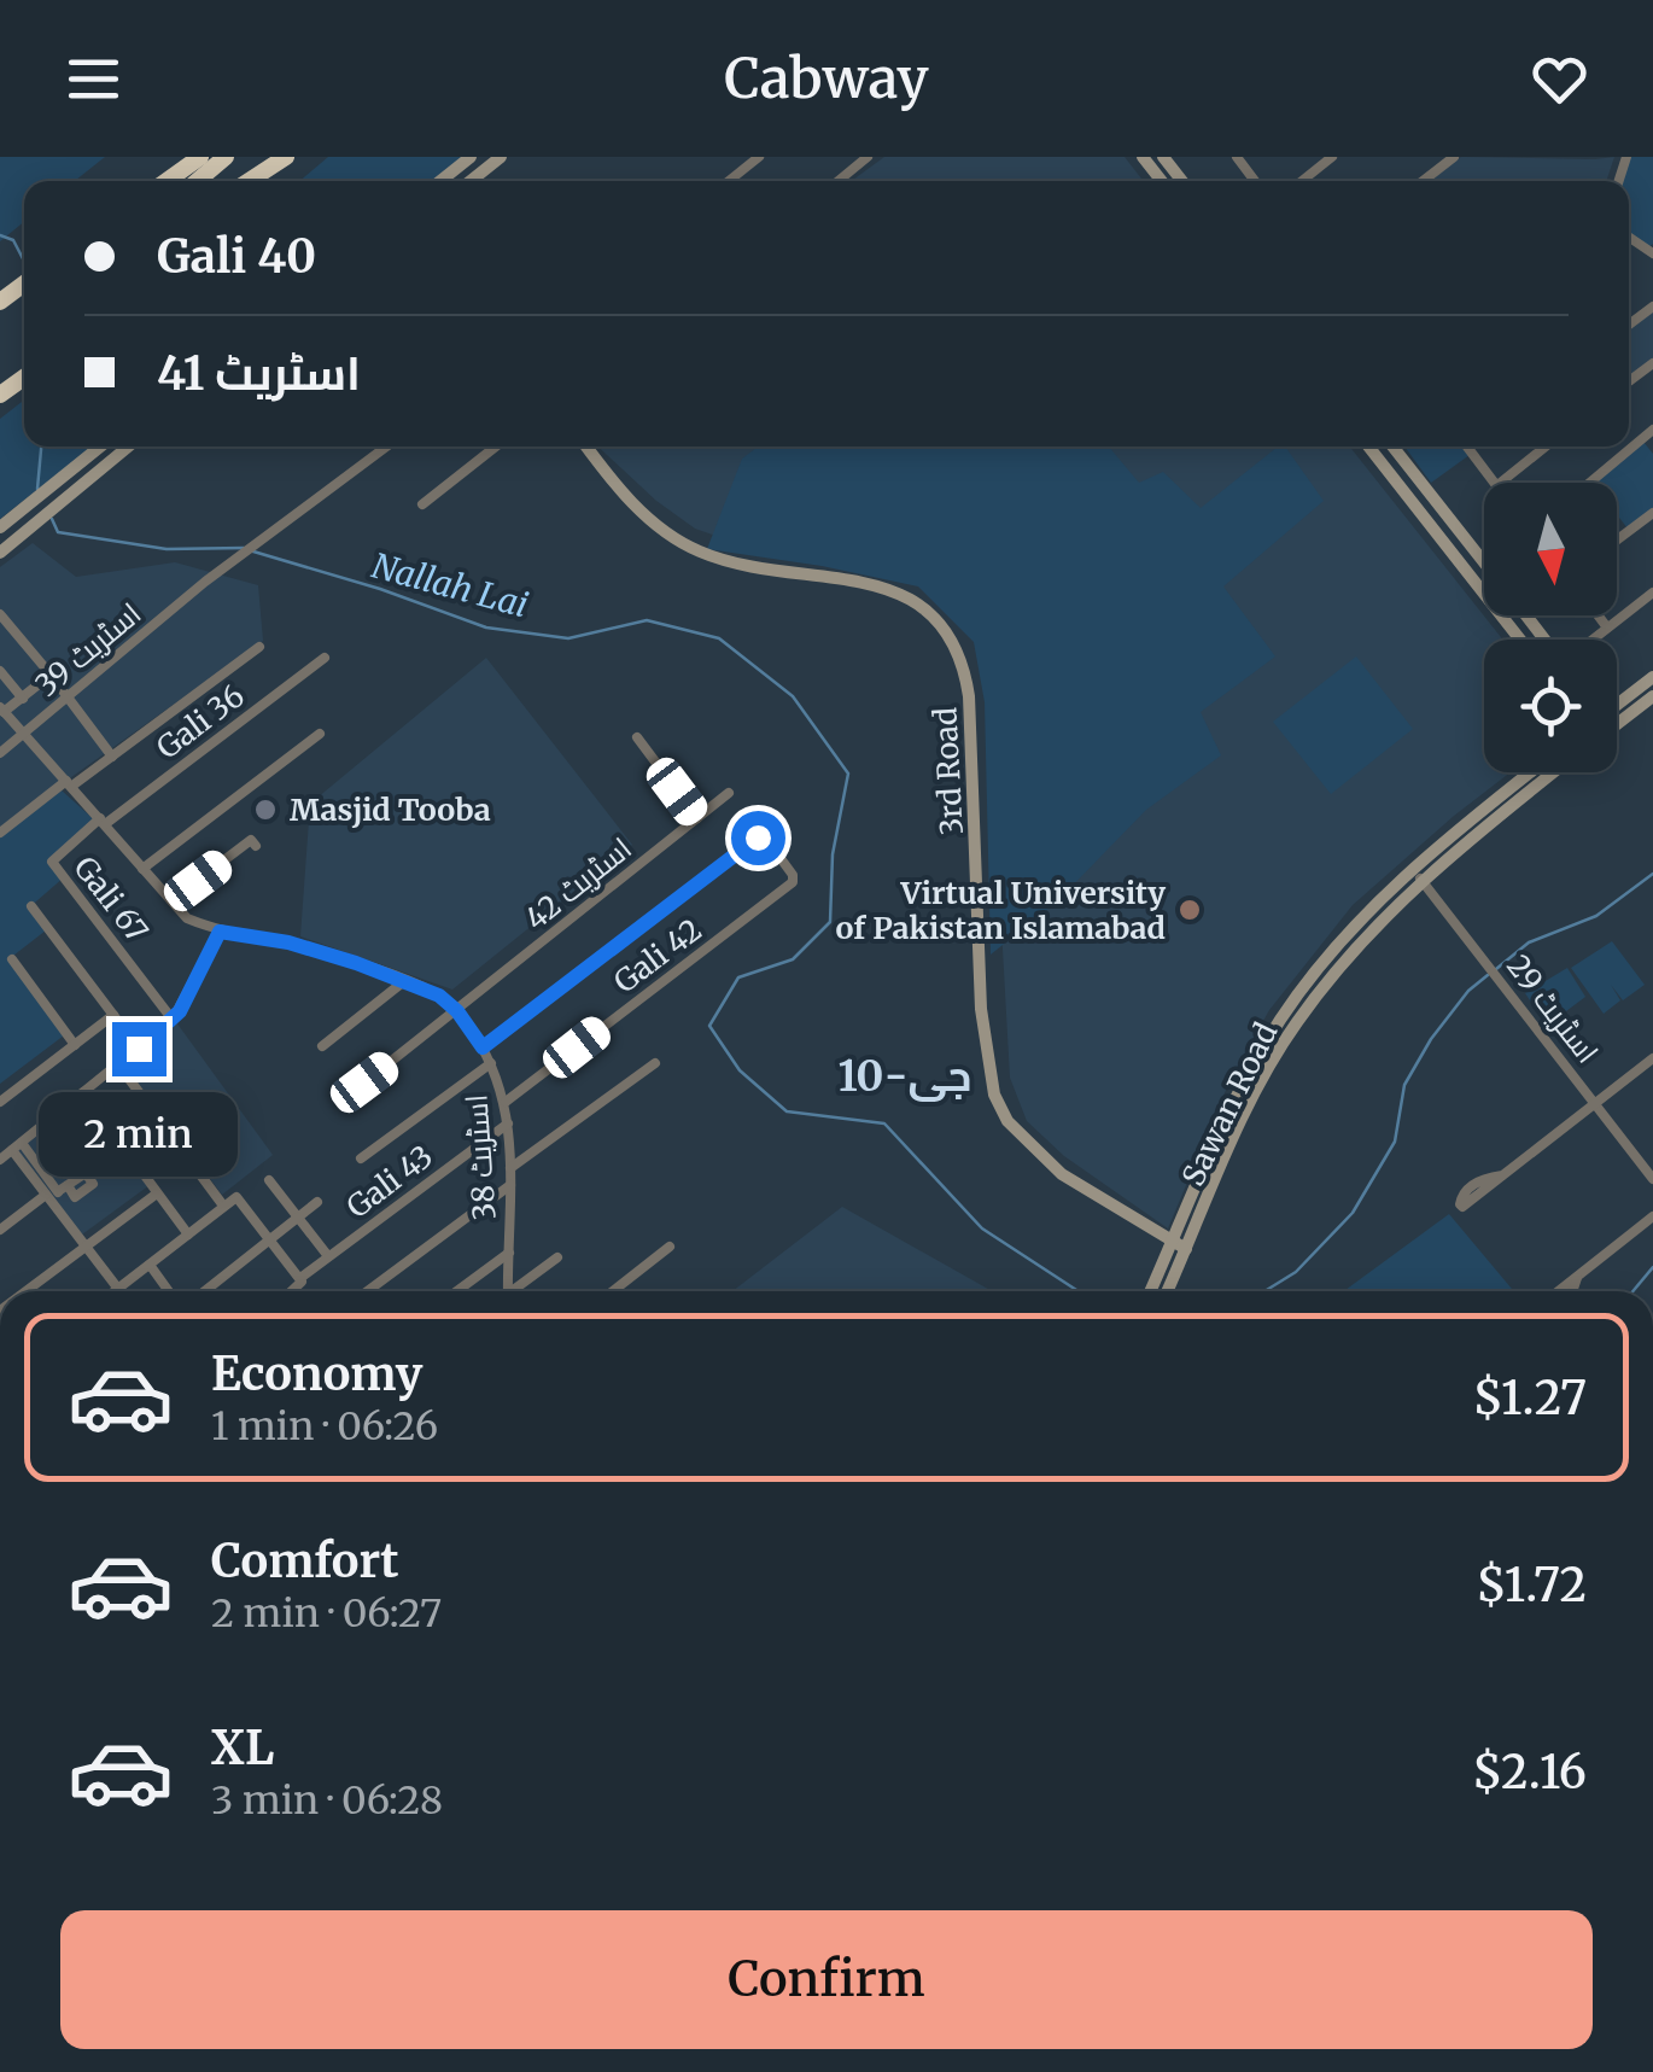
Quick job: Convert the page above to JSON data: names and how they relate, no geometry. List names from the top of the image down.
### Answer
{
  "streets": {
    "street": [
      "اسٹریٹ 39",
      "Gali 36",
      "3rd Road",
      "اسٹریٹ 42",
      "Gali 67",
      "Gali 42",
      "اسٹریٹ 29",
      "Sawan Road",
      "اسٹریٹ 38",
      "Gali 43"
    ]
  },
  "crossings": [
    ["اسٹریٹ 39", "اسٹریٹ 38"],
    ["Gali 36", "Gali 67"],
    ["Gali 36", "اسٹریٹ 38"],
    ["3rd Road", "Sawan Road"],
    ["اسٹریٹ 42", "اسٹریٹ 38"],
    ["Gali 67", "اسٹریٹ 38"],
    ["Gali 42", "اسٹریٹ 38"],
    ["اسٹریٹ 29", "Sawan Road"],
    ["اسٹریٹ 38", "Gali 43"]
  ],
  "districts": ["جی-10"],
  "water": ["Nallah Lai"],
  "places": ["Masjid Tooba", "Virtual University of Pakistan Islamabad"],
  "north": "bottom",
  "page": {
    "header": "Cabway",
    "banner": ["Gali 40", "اسٹریٹ 41"],
    "bubble": "2 min",
    "list": [
      {
        "name": "Economy",
        "note": "1 min · 06:26",
        "value": "$1.27"
      },
      {
        "name": "Comfort",
        "note": "2 min · 06:27",
        "value": "$1.72"
      },
      {
        "name": "XL",
        "note": "3 min · 06:28",
        "value": "$2.16"
      }
    ],
    "buttons": "Confirm"
  }
}
